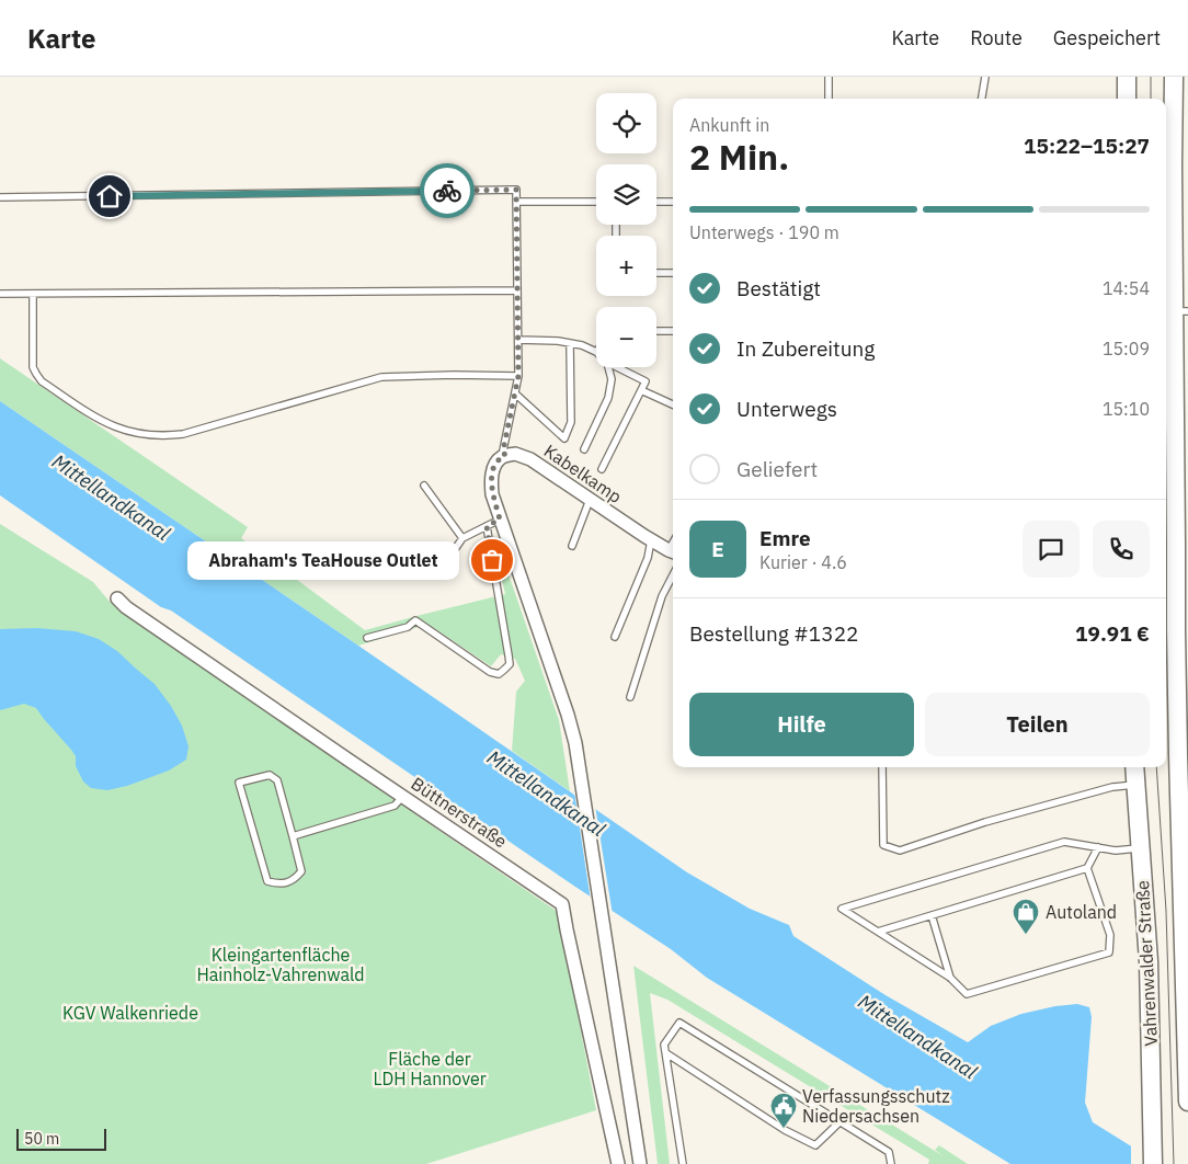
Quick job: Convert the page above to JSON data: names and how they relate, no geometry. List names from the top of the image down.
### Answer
{
  "streets": {
    "main road": ["Vahrenwalder Straße"],
    "street": ["Kabelkamp", "Büttnerstraße"]
  },
  "water": ["Mittellandkanal"],
  "parks": ["Kleingartenfläche Hainholz-Vahrenwald", "KGV Walkenriede", "Fläche der LDH Hannover"],
  "places": {
    "other": ["Abraham's TeaHouse Outlet"],
    "shop": ["Autoland"],
    "public building": ["Verfassungsschutz Niedersachsen"]
  },
  "scale_bar": "50 m",
  "page": {
    "header": "Karte",
    "nav": ["Karte", "Route", "Gespeichert"],
    "map_buttons": ["+", "−"],
    "heading": ["2 Min.", "Ankunft in", "15:22–15:27"],
    "panel": [
      "Emre",
      "Kurier · 4.6",
      "Bestellung #1322",
      "19.91 €"
    ],
    "bar": "Unterwegs · 190 m",
    "list": [
      ["Bestätigt", "14:54"],
      ["In Zubereitung", "15:09"],
      ["Unterwegs", "15:10"],
      "Geliefert"
    ],
    "round": "E",
    "bubble": "Abraham's TeaHouse Outlet",
    "buttons": ["Hilfe", "Teilen"],
    "scale": "50 m"
  }
}
